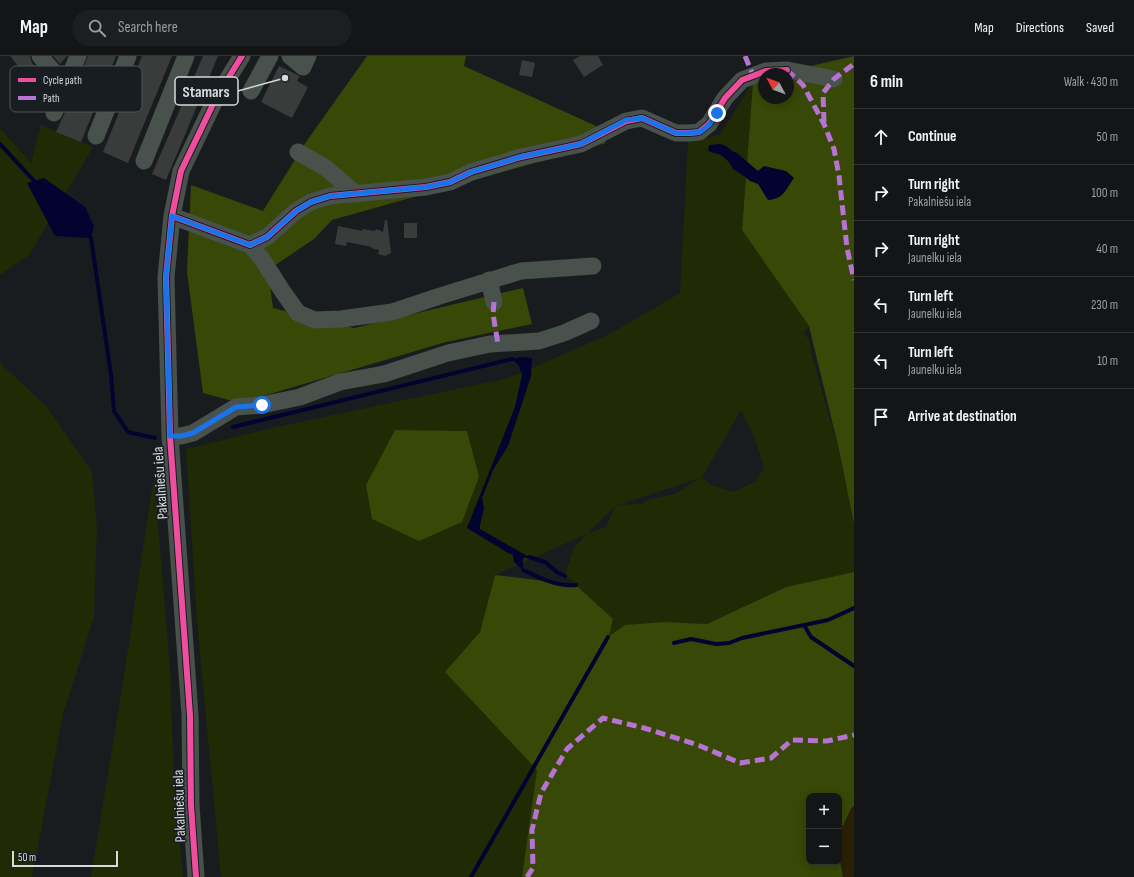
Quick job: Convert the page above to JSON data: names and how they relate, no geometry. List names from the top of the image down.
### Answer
{
  "streets": {
    "street": ["Pakalniešu iela"]
  },
  "places": ["Stamars"],
  "legend": ["Cycle path", "Path"],
  "scale_bar": "50 m",
  "north": "top left",
  "page": {
    "header": "Map",
    "search": "Search here",
    "nav": ["Map", "Directions", "Saved"],
    "heading": ["6 min", "Walk · 430 m"],
    "list": [
      ["Continue", "50 m"],
      ["Turn right", "Pakalniešu iela", "100 m"],
      ["Turn right", "Jaunelku iela", "40 m"],
      ["Turn left", "Jaunelku iela", "230 m"],
      ["Turn left", "Jaunelku iela", "10 m"],
      "Arrive at destination"
    ],
    "map_buttons": ["+", "−"],
    "scale": "50 m"
  }
}
